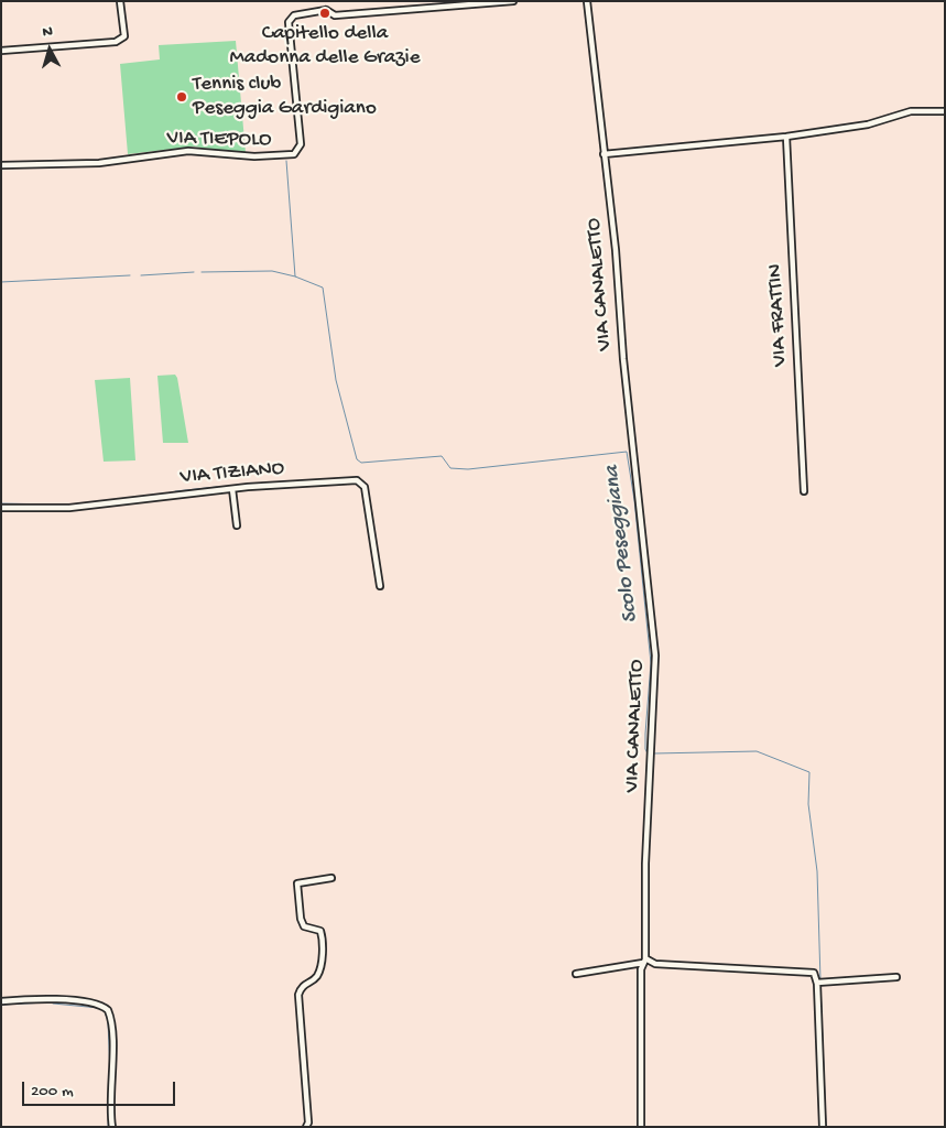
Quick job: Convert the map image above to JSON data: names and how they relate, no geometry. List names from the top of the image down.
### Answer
{
  "streets": {
    "street": [
      "VIA TIEPOLO",
      "VIA CANALETTO",
      "VIA FRATTIN",
      "VIA TIZIANO"
    ]
  },
  "water": ["Scolo Peseggiana"],
  "places": ["Capitello della Madonna delle Grazie", "Tennis club Peseggia Gardigiano"],
  "scale_bar": "200 m",
  "north": "top"
}
